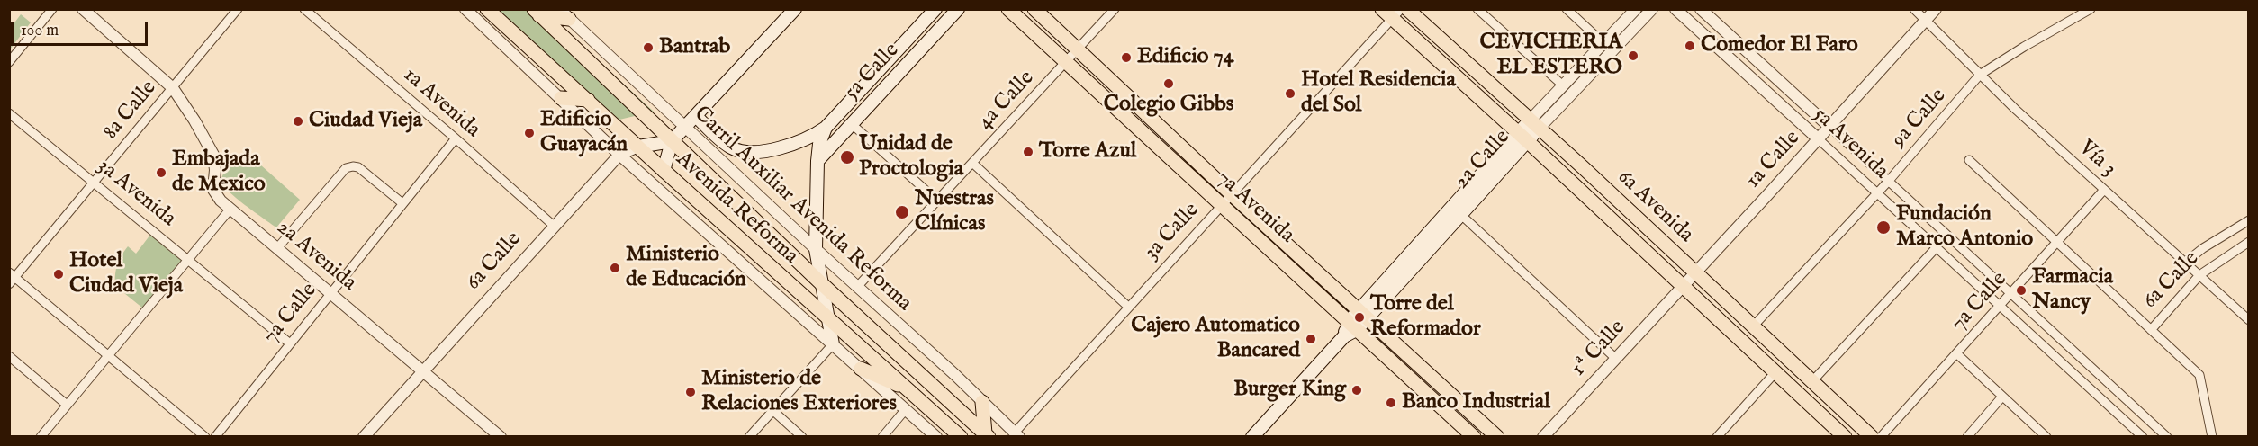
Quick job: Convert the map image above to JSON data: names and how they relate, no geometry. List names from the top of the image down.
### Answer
{
  "streets": {
    "main road": [
      "5a Calle",
      "2a Calle",
      "6a Avenida",
      "7a Avenida",
      "Avenida Reforma",
      "6a Calle"
    ],
    "street": [
      "4a Calle",
      "1a Avenida",
      "8a Calle",
      "9a Calle",
      "5a Avenida",
      "Vía 3",
      "1a Calle",
      "3a Avenida",
      "Carril Auxiliar Avenida Reforma",
      "3a Calle",
      "2a Avenida",
      "7a Calle",
      "1ª Calle"
    ]
  },
  "crossings": [
    ["5a Calle", "Avenida Reforma"],
    ["5a Calle", "Carril Auxiliar Avenida Reforma"],
    ["4a Calle", "7a Avenida"],
    ["4a Calle", "Carril Auxiliar Avenida Reforma"],
    ["1a Avenida", "6a Calle"],
    ["1a Avenida", "7a Calle"],
    ["8a Calle", "3a Avenida"],
    ["8a Calle", "2a Avenida"],
    ["9a Calle", "5a Avenida"],
    ["9a Calle", "Vía 3"],
    ["9a Calle", "6a Avenida"],
    ["5a Avenida", "1a Calle"],
    ["5a Avenida", "7a Calle"],
    ["Vía 3", "1a Calle"],
    ["Vía 3", "6a Calle"],
    ["Vía 3", "7a Calle"],
    ["2a Calle", "6a Avenida"],
    ["2a Calle", "7a Avenida"],
    ["1a Calle", "6a Avenida"],
    ["1a Calle", "1ª Calle"],
    ["3a Avenida", "7a Calle"],
    ["6a Avenida", "3a Calle"],
    ["6a Avenida", "1ª Calle"],
    ["7a Avenida", "3a Calle"],
    ["Avenida Reforma", "6a Calle"],
    ["Carril Auxiliar Avenida Reforma", "3a Calle"],
    ["2a Avenida", "6a Calle"],
    ["2a Avenida", "7a Calle"]
  ],
  "places": [
    "Comedor El Faro",
    "Bantrab",
    "CEVICHERIA EL ESTERO",
    "Edificio 74",
    "Colegio Gibbs",
    "Hotel Residencia del Sol",
    "Ciudad Vieja",
    "Edificio Guayacán",
    "Torre Azul",
    "Unidad de Proctologia",
    "Embajada de Mexico",
    "Nuestras Clínicas",
    "Fundación Marco Antonio",
    "Ministerio de Educación",
    "Hotel Ciudad Vieja",
    "Farmacia Nancy",
    "Torre del Reformador",
    "Cajero Automatico Bancared",
    "Burger King",
    "Ministerio de Relaciones Exteriores",
    "Banco Industrial"
  ],
  "scale_bar": "100 m"
}
